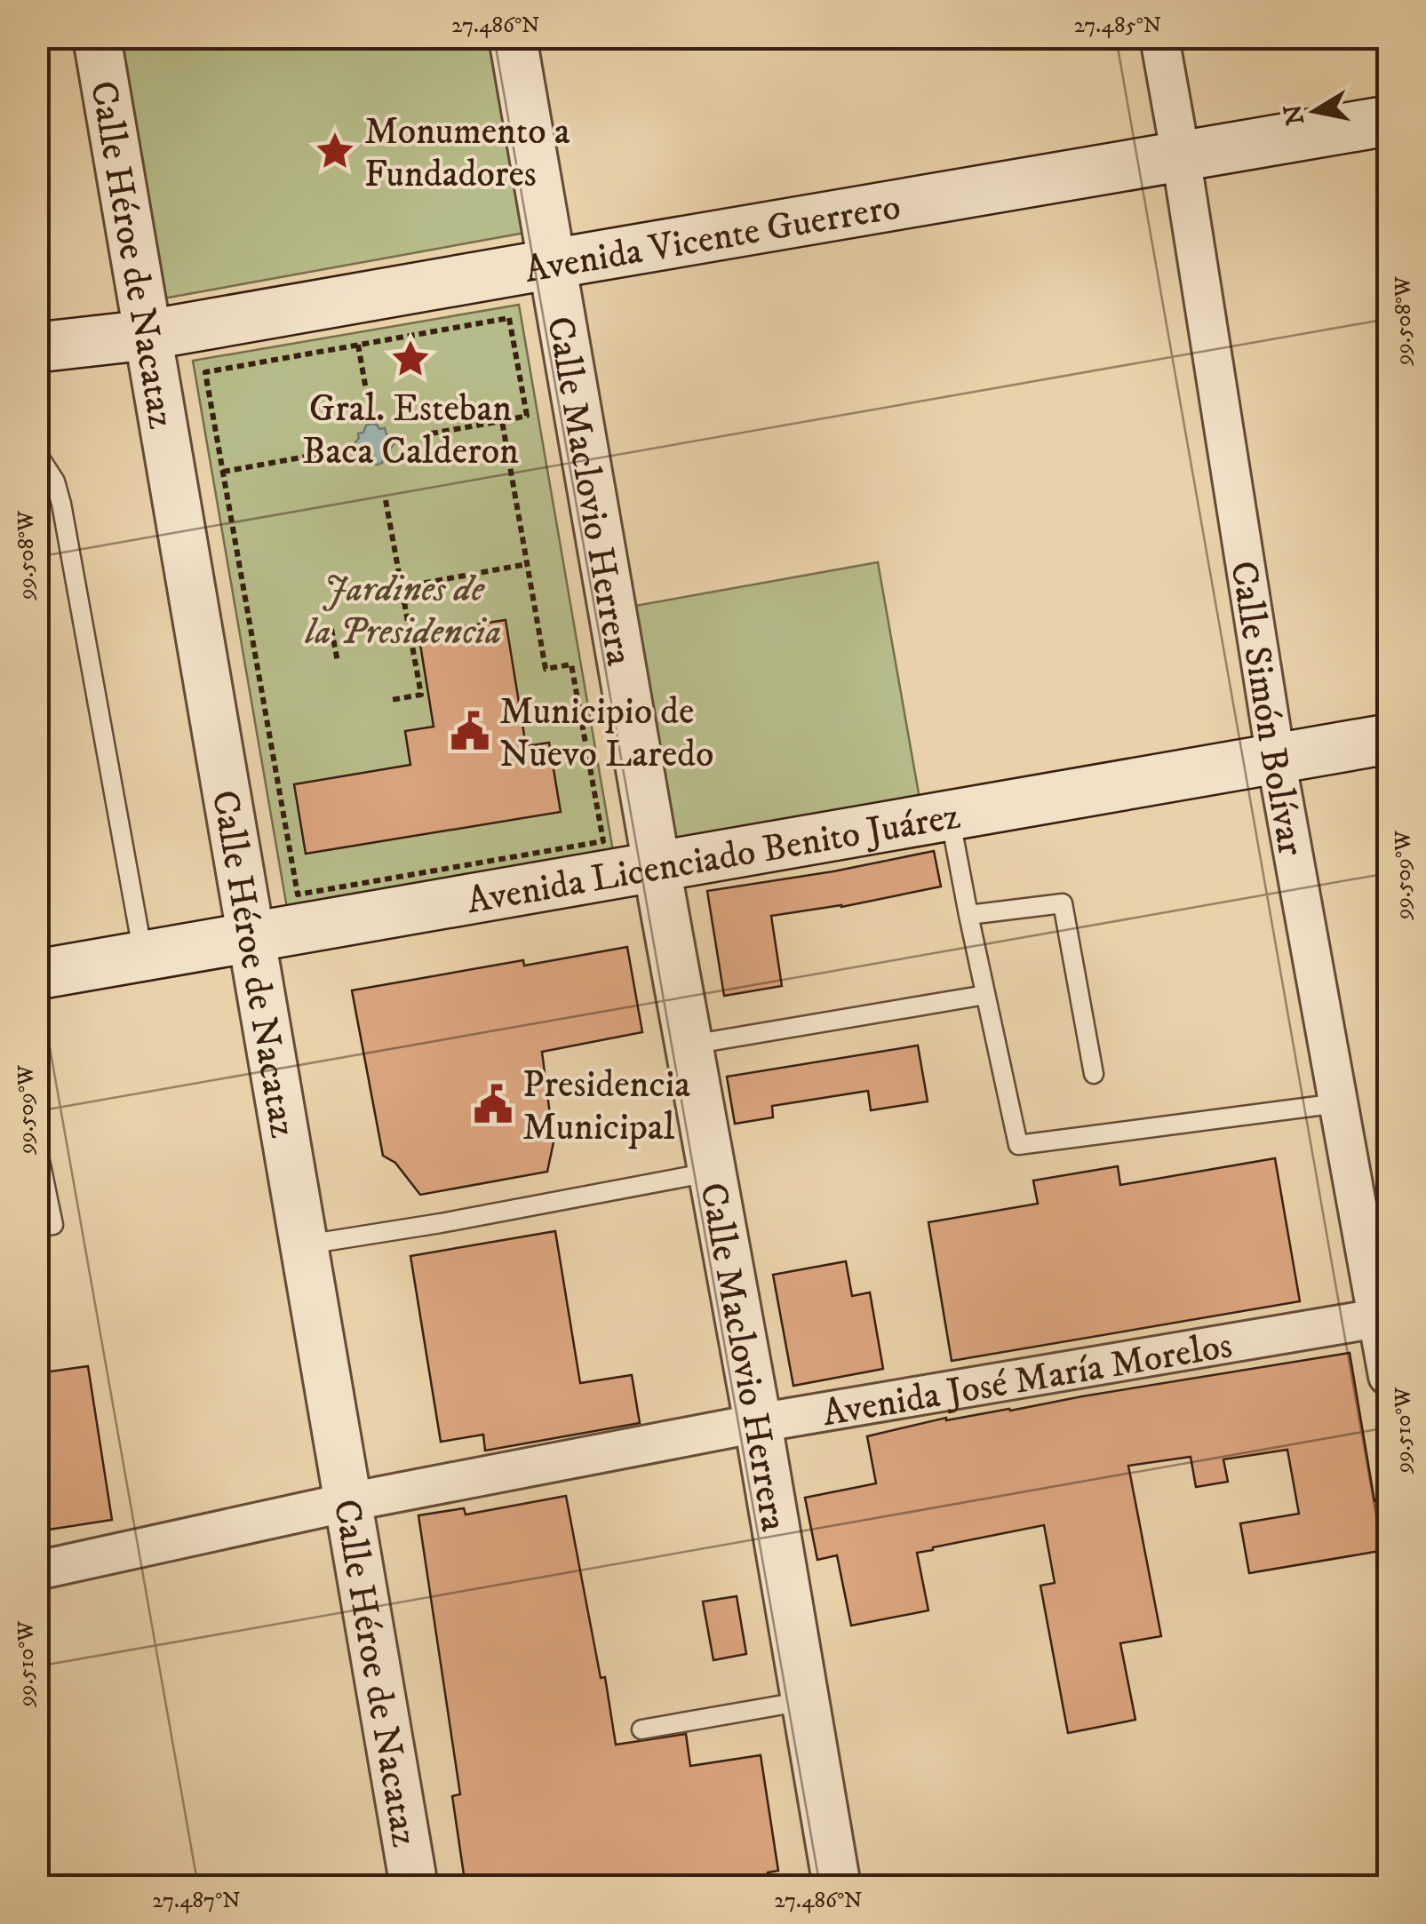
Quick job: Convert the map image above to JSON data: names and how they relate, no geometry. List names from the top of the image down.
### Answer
{
  "streets": {
    "main road": ["Avenida Vicente Guerrero", "Avenida Licenciado Benito Juárez"],
    "street": [
      "Calle Héroe de Nacataz",
      "Calle Maclovio Herrera",
      "Calle Simón Bolívar",
      "Avenida José María Morelos"
    ]
  },
  "crossings": [
    ["Avenida Vicente Guerrero", "Calle Héroe de Nacataz"],
    ["Avenida Vicente Guerrero", "Calle Maclovio Herrera"],
    ["Avenida Vicente Guerrero", "Calle Simón Bolívar"],
    ["Calle Héroe de Nacataz", "Avenida Licenciado Benito Juárez"],
    ["Calle Héroe de Nacataz", "Avenida José María Morelos"],
    ["Calle Maclovio Herrera", "Avenida Licenciado Benito Juárez"],
    ["Calle Maclovio Herrera", "Avenida José María Morelos"],
    ["Calle Simón Bolívar", "Avenida Licenciado Benito Juárez"],
    ["Calle Simón Bolívar", "Avenida José María Morelos"]
  ],
  "parks": ["Jardines de la Presidencia"],
  "places": {
    "place": ["Monumento a Fundadores", "Gral. Esteban Baca Calderon"],
    "public building": ["Municipio de Nuevo Laredo", "Presidencia Municipal"]
  },
  "north": "left",
  "coordinates": [
    "27.486°N",
    "27.485°N",
    "99.508°W",
    "99.509°W",
    "99.510°W",
    "27.487°N"
  ]
}
